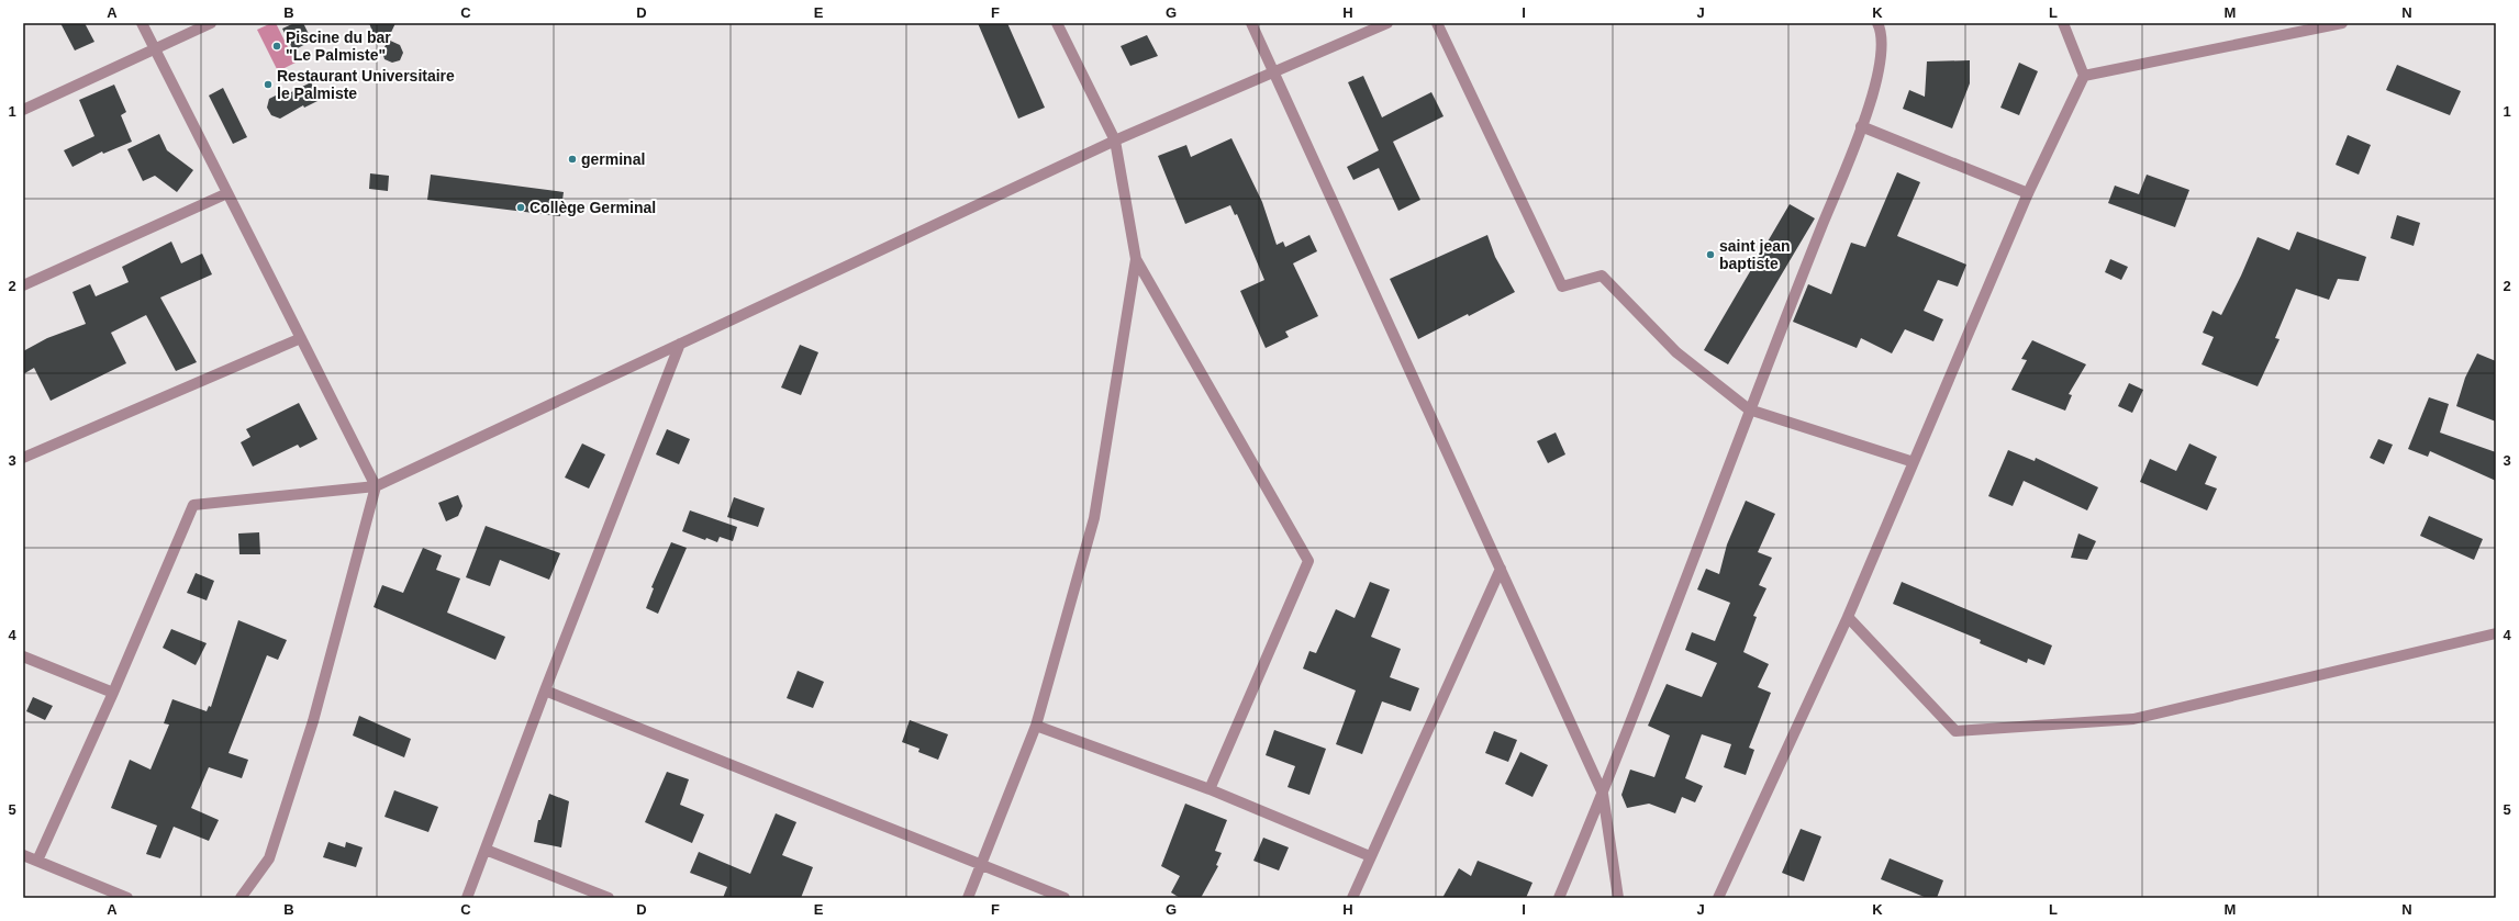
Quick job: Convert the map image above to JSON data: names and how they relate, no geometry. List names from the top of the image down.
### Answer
{
  "places": [
    "Piscine du bar \"Le Palmiste\"",
    "Restaurant Universitaire le Palmiste",
    "germinal",
    "Collège Germinal",
    "saint jean baptiste"
  ],
  "grid": {
    "columns": [
      "A",
      "B",
      "C",
      "D",
      "E",
      "F",
      "G",
      "H",
      "I",
      "J",
      "K",
      "L",
      "M",
      "N"
    ],
    "rows": [
      "1",
      "2",
      "3",
      "4",
      "5"
    ]
  }
}
